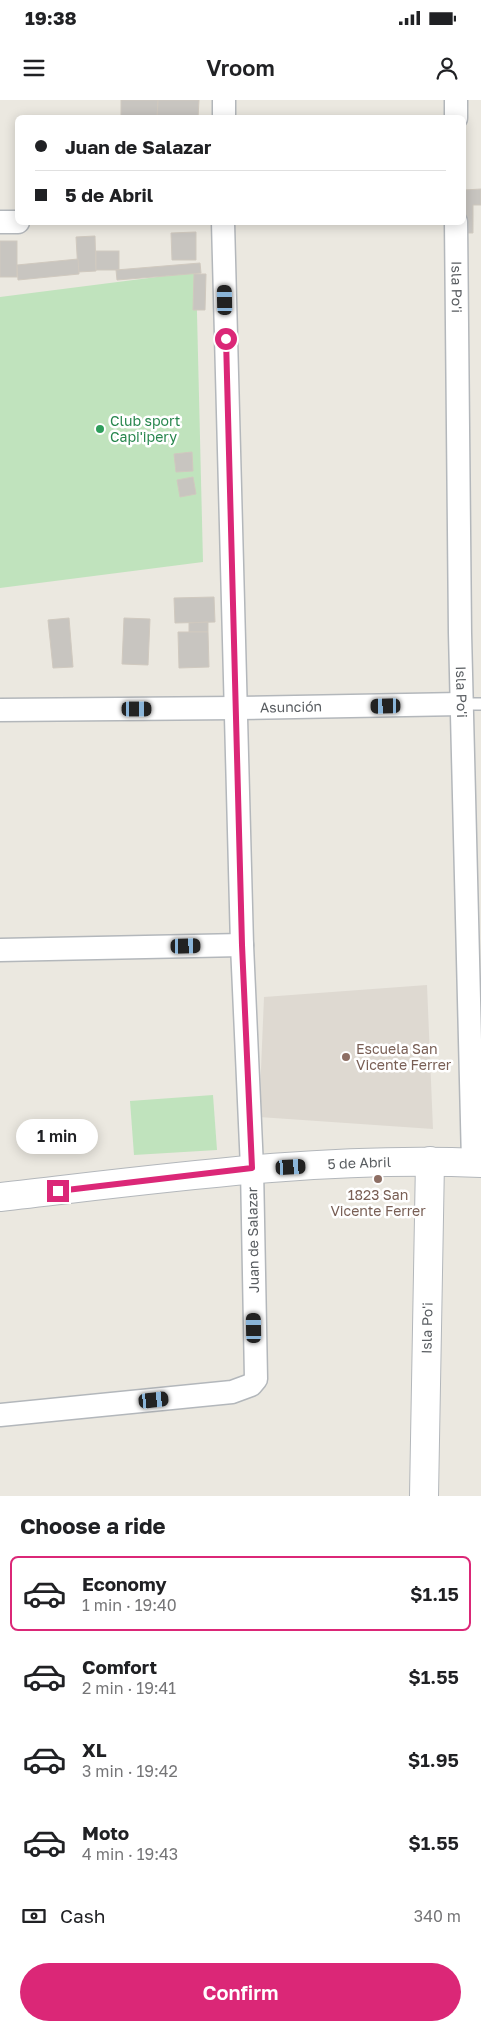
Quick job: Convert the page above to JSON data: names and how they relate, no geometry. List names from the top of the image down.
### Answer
{
  "streets": {
    "street": [
      "Isla Po'i",
      "Asunción",
      "5 de Abril",
      "Juan de Salazar"
    ]
  },
  "crossings": [
    ["Isla Po'i", "Asunción"],
    ["Isla Po'i", "5 de Abril"],
    ["Asunción", "Juan de Salazar"],
    ["5 de Abril", "Juan de Salazar"]
  ],
  "places": ["Club sport Capi'ipery", "Escuela San Vicente Ferrer", "1823 San Vicente Ferrer"],
  "page": {
    "status": "19:38",
    "header": "Vroom",
    "banner": ["Juan de Salazar", "5 de Abril"],
    "bubble": "1 min",
    "heading": "Choose a ride",
    "list": [
      {
        "name": "Economy",
        "note": "1 min · 19:40",
        "value": "$1.15"
      },
      {
        "name": "Comfort",
        "note": "2 min · 19:41",
        "value": "$1.55"
      },
      {
        "name": "XL",
        "note": "3 min · 19:42",
        "value": "$1.95"
      },
      {
        "name": "Moto",
        "note": "4 min · 19:43",
        "value": "$1.55"
      }
    ],
    "pay": ["Cash", "340 m"],
    "buttons": "Confirm"
  }
}
